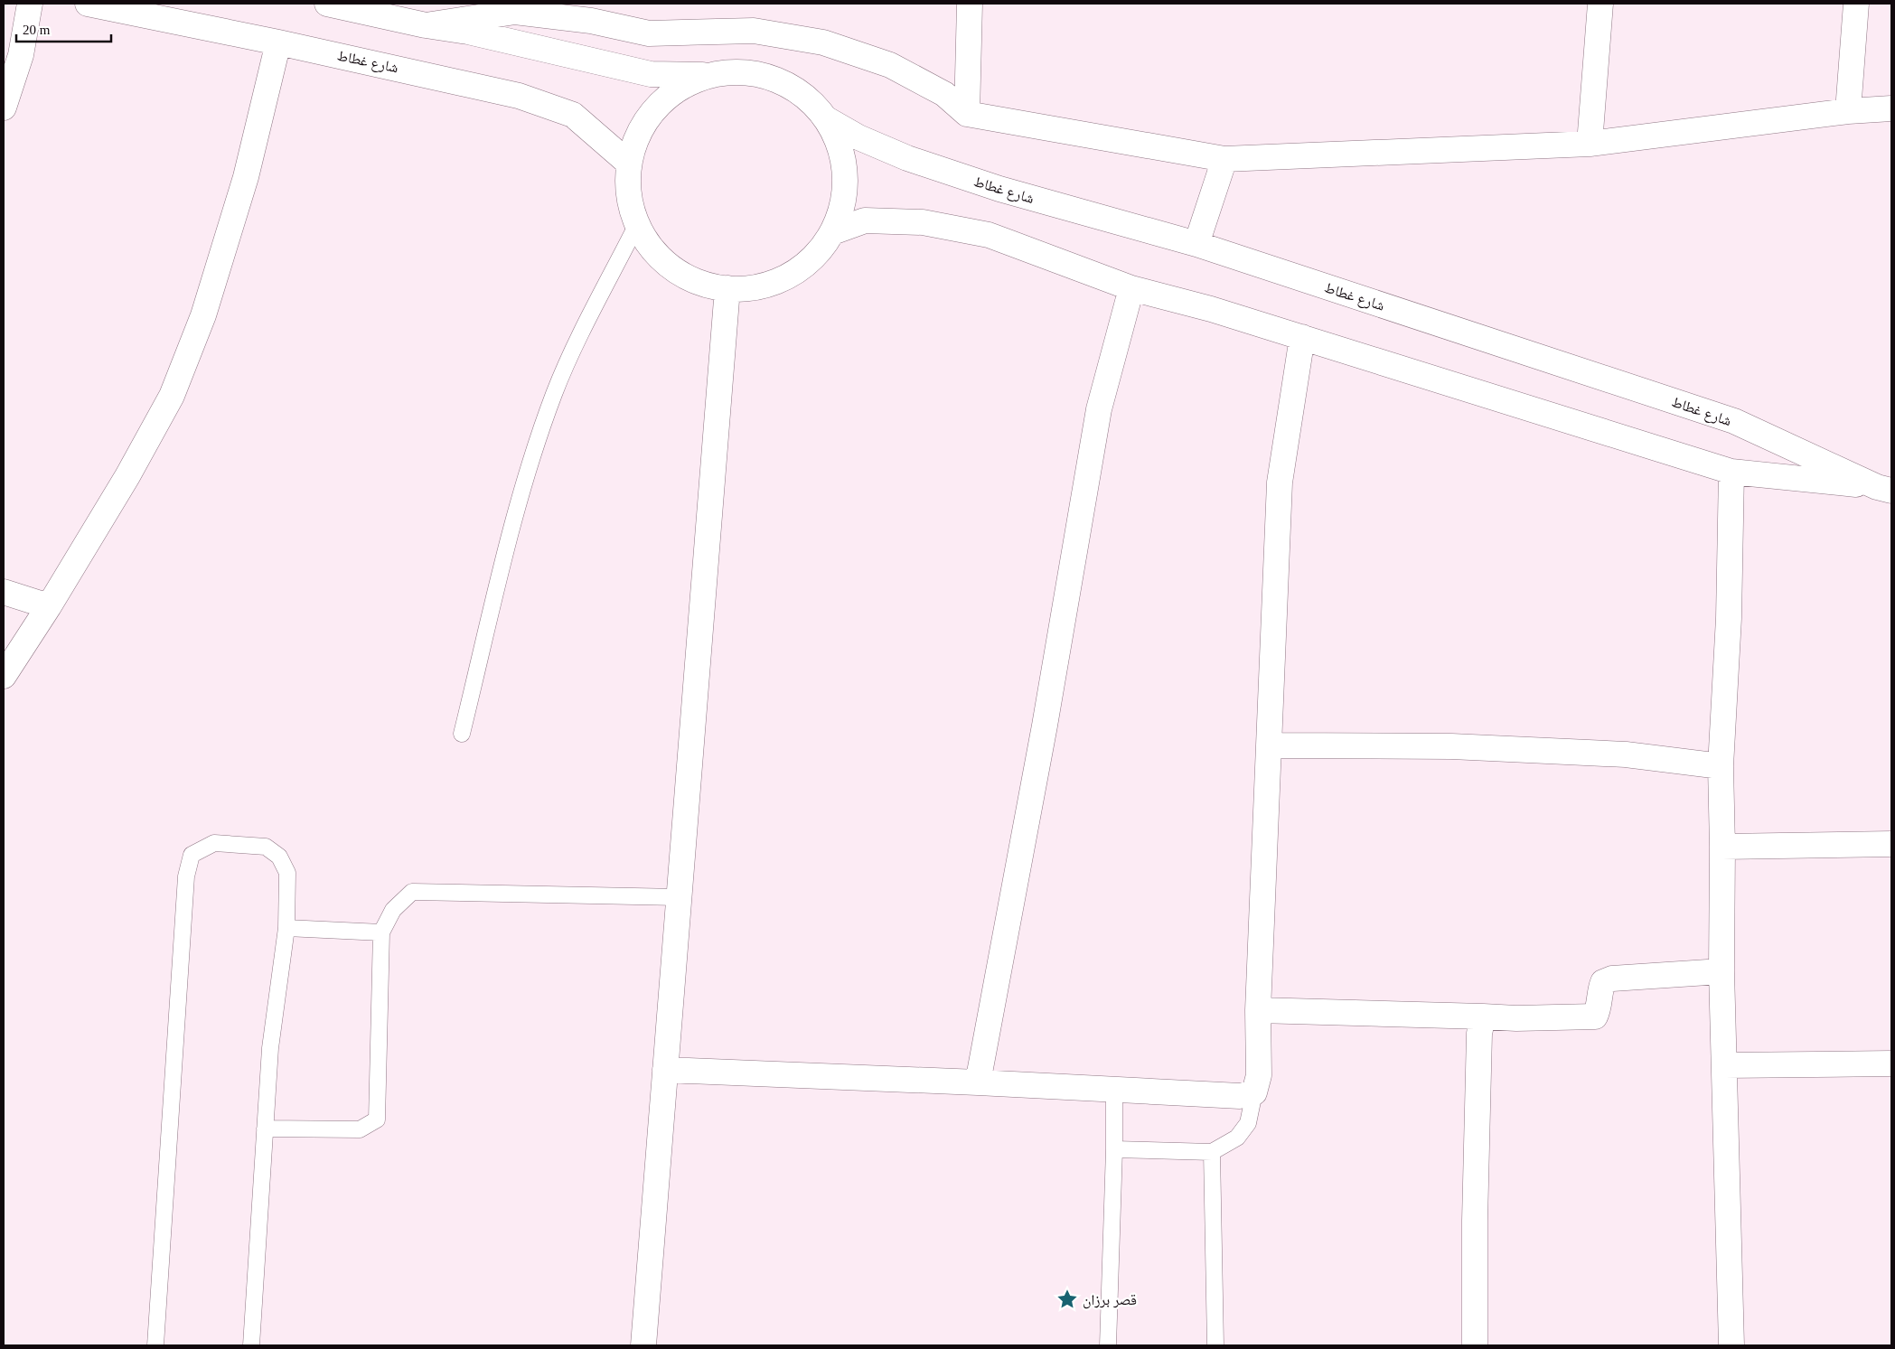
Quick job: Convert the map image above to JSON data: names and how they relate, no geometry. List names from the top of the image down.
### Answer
{
  "streets": {
    "street": ["شارع غطاط"]
  },
  "places": {
    "place": ["قصر برزان"]
  },
  "scale_bar": "20 m"
}
